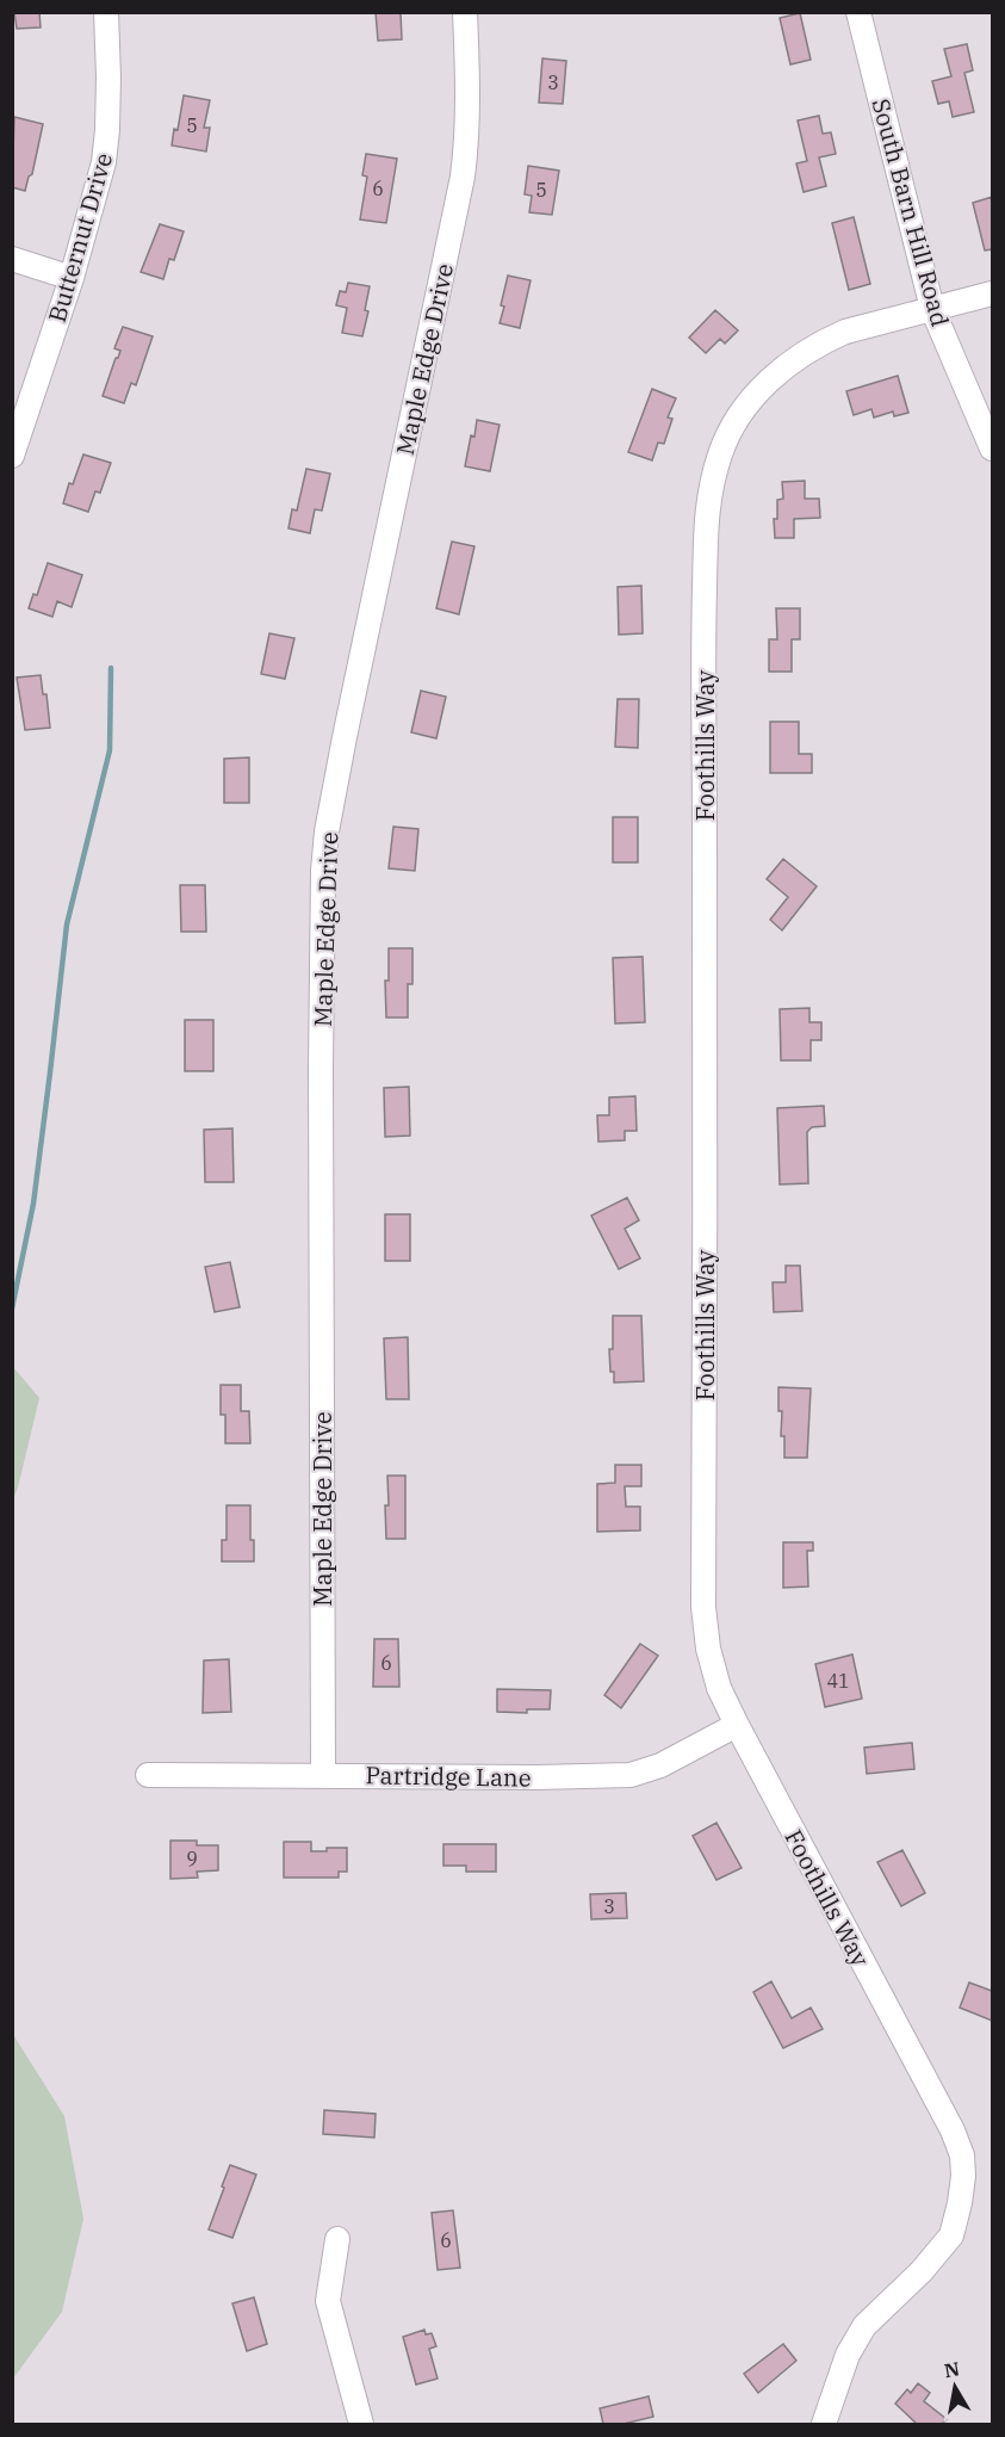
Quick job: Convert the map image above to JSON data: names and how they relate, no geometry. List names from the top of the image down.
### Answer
{
  "streets": {
    "street": [
      "South Barn Hill Road",
      "Butternut Drive",
      "Maple Edge Drive",
      "Foothills Way",
      "Partridge Lane"
    ]
  },
  "crossings": [
    ["South Barn Hill Road", "Foothills Way"],
    ["Maple Edge Drive", "Partridge Lane"],
    ["Foothills Way", "Partridge Lane"]
  ],
  "house_numbers": [
    "3",
    "5",
    "6",
    "5",
    "6",
    "41",
    "9",
    "3",
    "6"
  ],
  "north": "top"
}
